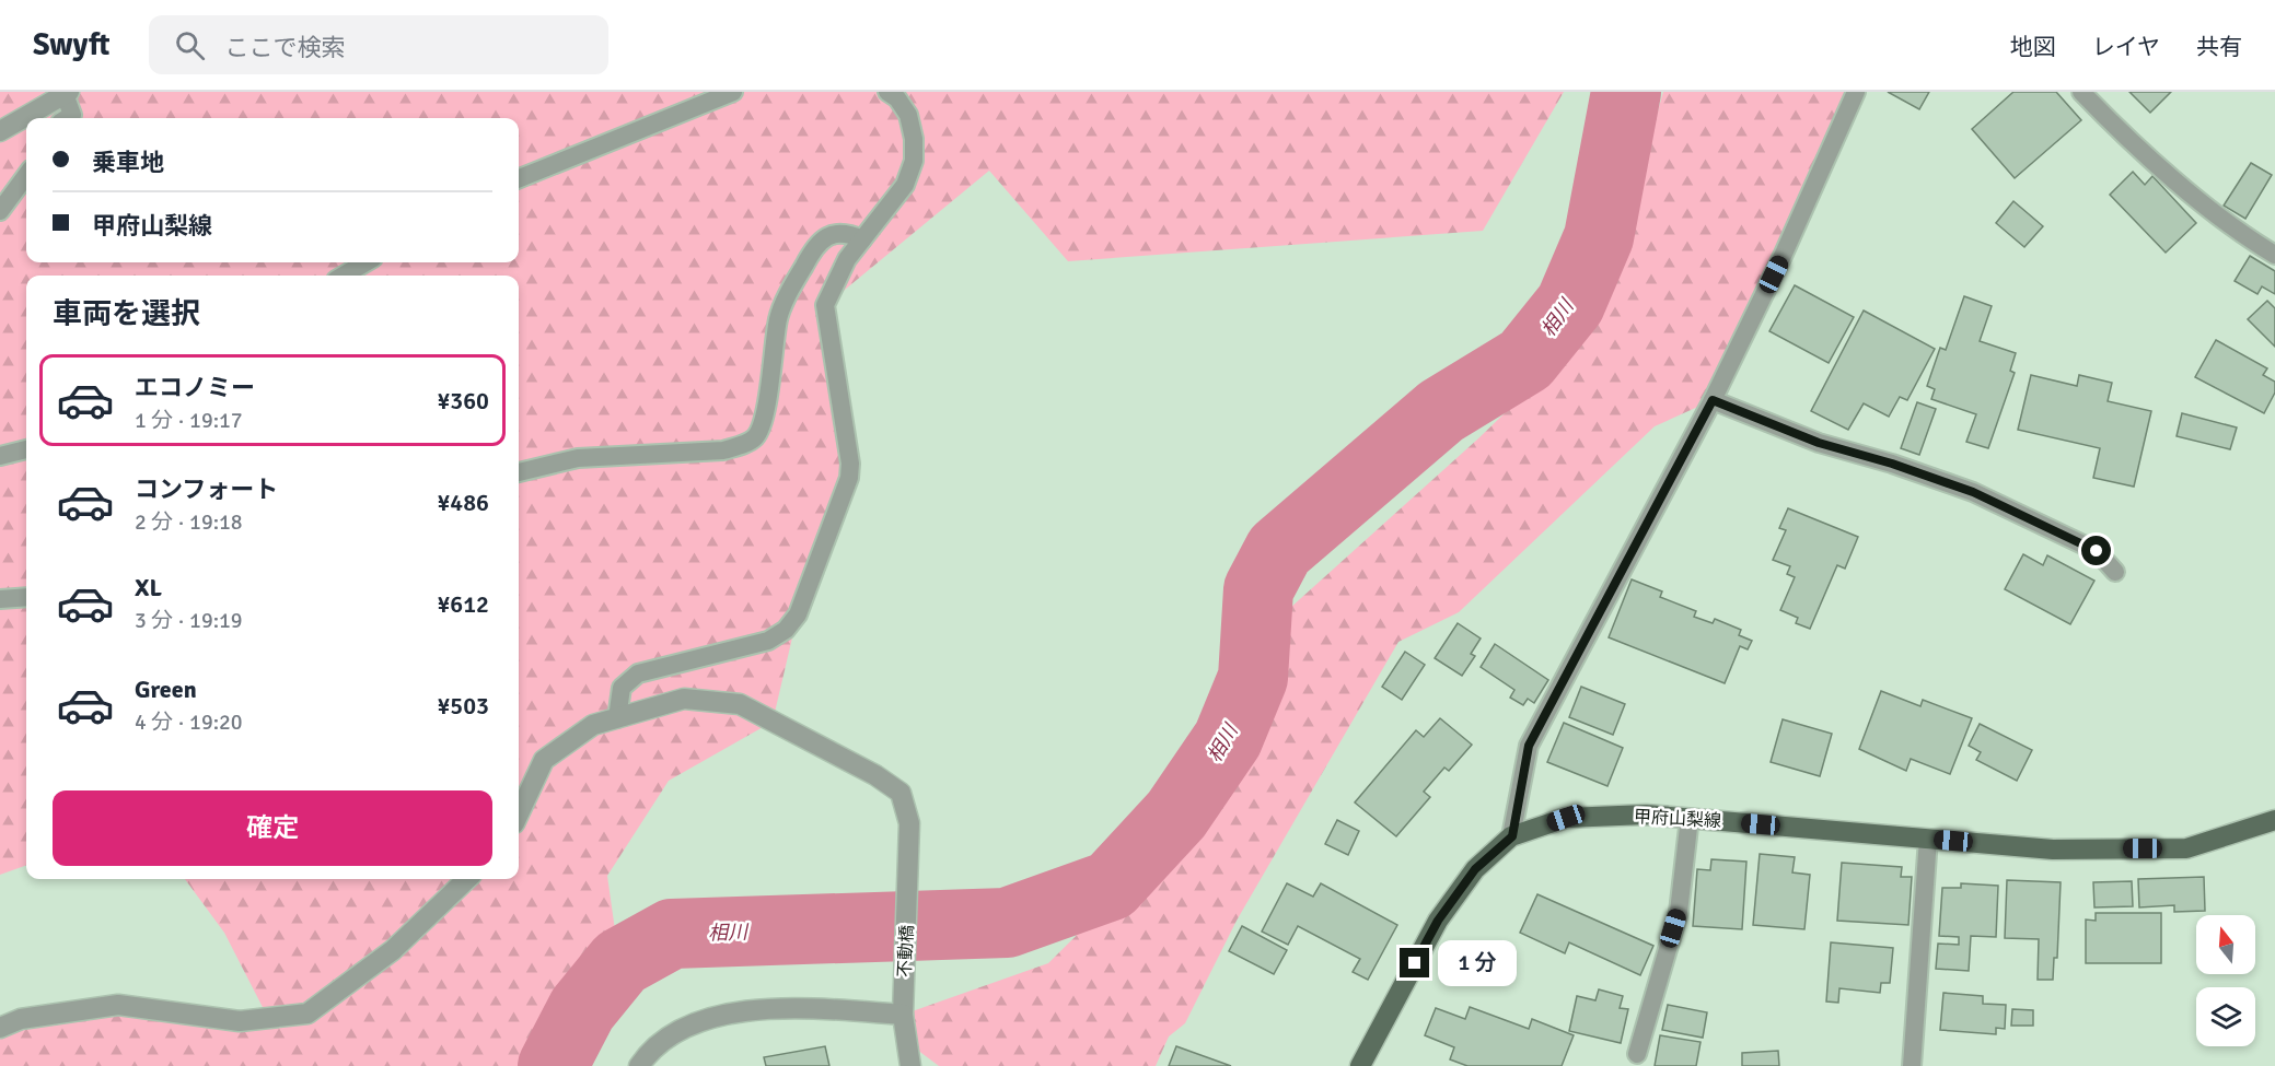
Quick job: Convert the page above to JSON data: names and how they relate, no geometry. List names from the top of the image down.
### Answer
{
  "streets": {
    "main road": ["甲府山梨線"],
    "street": ["不動橋"]
  },
  "water": ["相川"],
  "north": "top",
  "page": {
    "header": "Swyft",
    "search": "ここで検索",
    "nav": ["地図", "レイヤ", "共有"],
    "banner": ["乗車地", "甲府山梨線"],
    "heading": "車両を選択",
    "list": [
      {
        "name": "エコノミー",
        "note": "1 分 · 19:17",
        "value": "¥360"
      },
      {
        "name": "コンフォート",
        "note": "2 分 · 19:18",
        "value": "¥486"
      },
      {
        "name": "XL",
        "note": "3 分 · 19:19",
        "value": "¥612"
      },
      {
        "name": "Green",
        "note": "4 分 · 19:20",
        "value": "¥503"
      }
    ],
    "buttons": "確定",
    "bubble": "1 分"
  }
}
